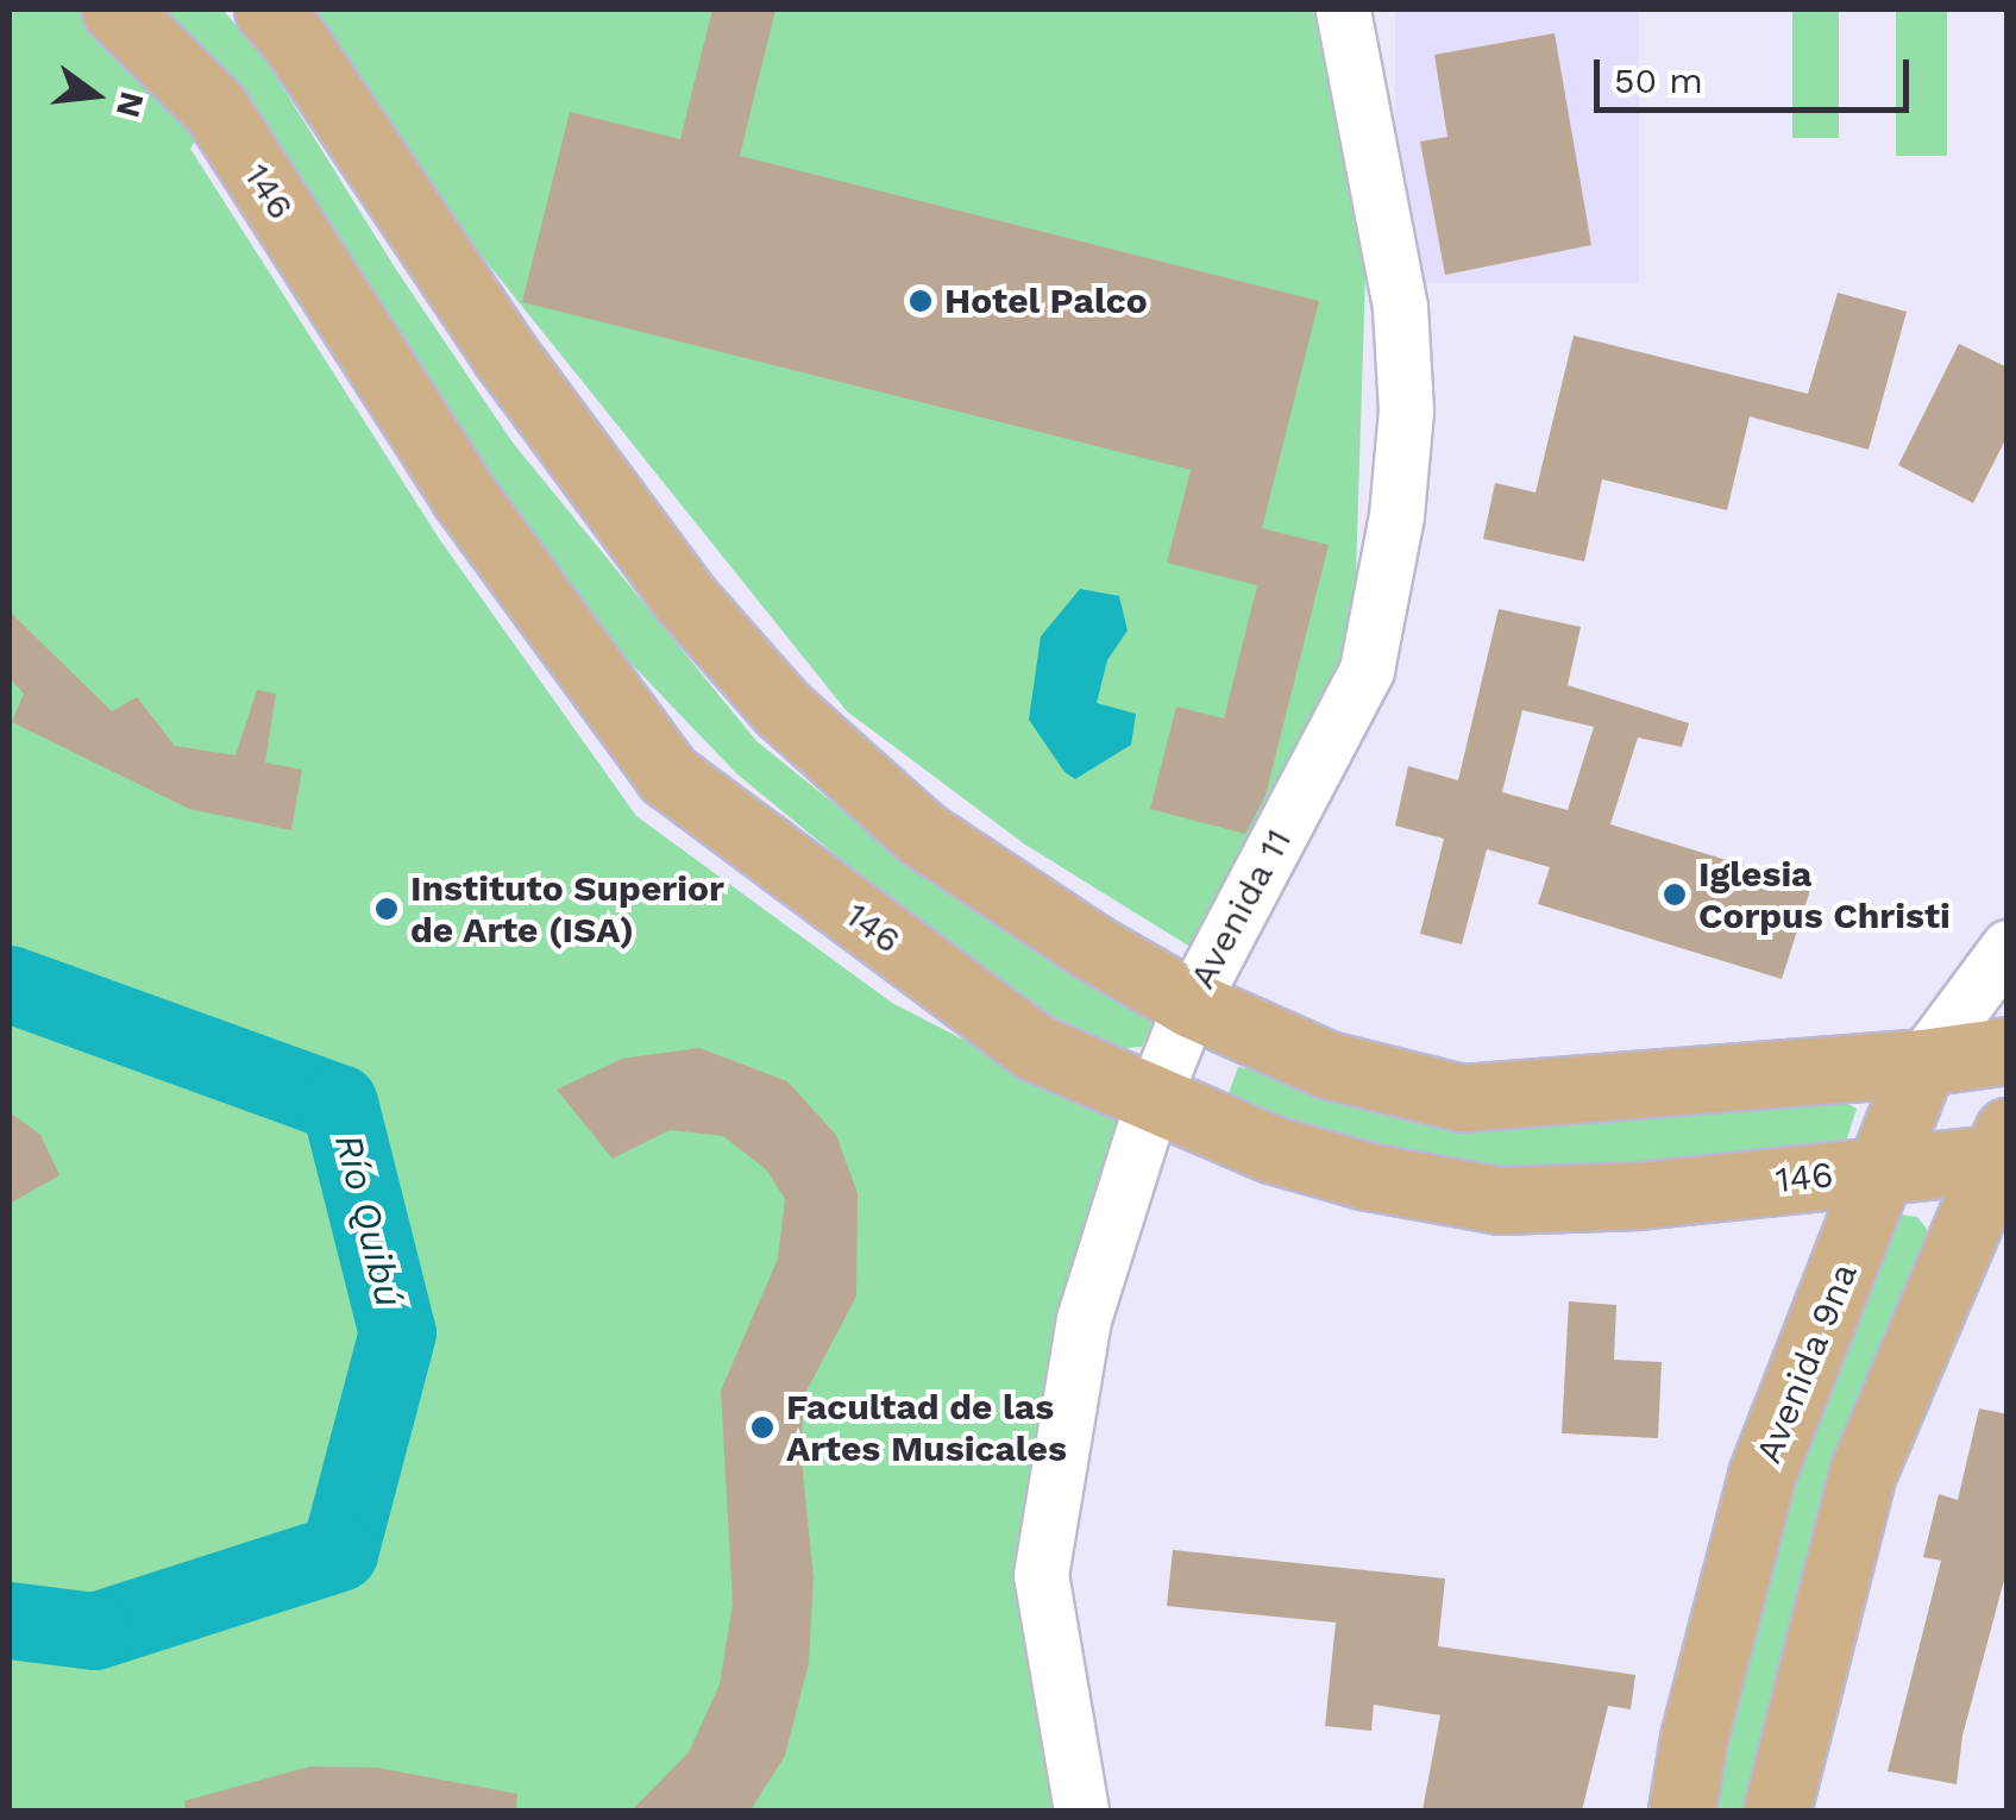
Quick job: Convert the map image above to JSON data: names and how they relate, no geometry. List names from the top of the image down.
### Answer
{
  "streets": {
    "main road": ["146", "Avenida 9na"],
    "street": ["Avenida 11"]
  },
  "crossings": [
    ["146", "Avenida 11"],
    ["146", "Avenida 9na"]
  ],
  "water": ["Río Quibú"],
  "places": [
    "Hotel Palco",
    "Iglesia Corpus Christi",
    "Instituto Superior de Arte (ISA)",
    "Facultad de las Artes Musicales"
  ],
  "scale_bar": "50 m",
  "north": "right"
}
